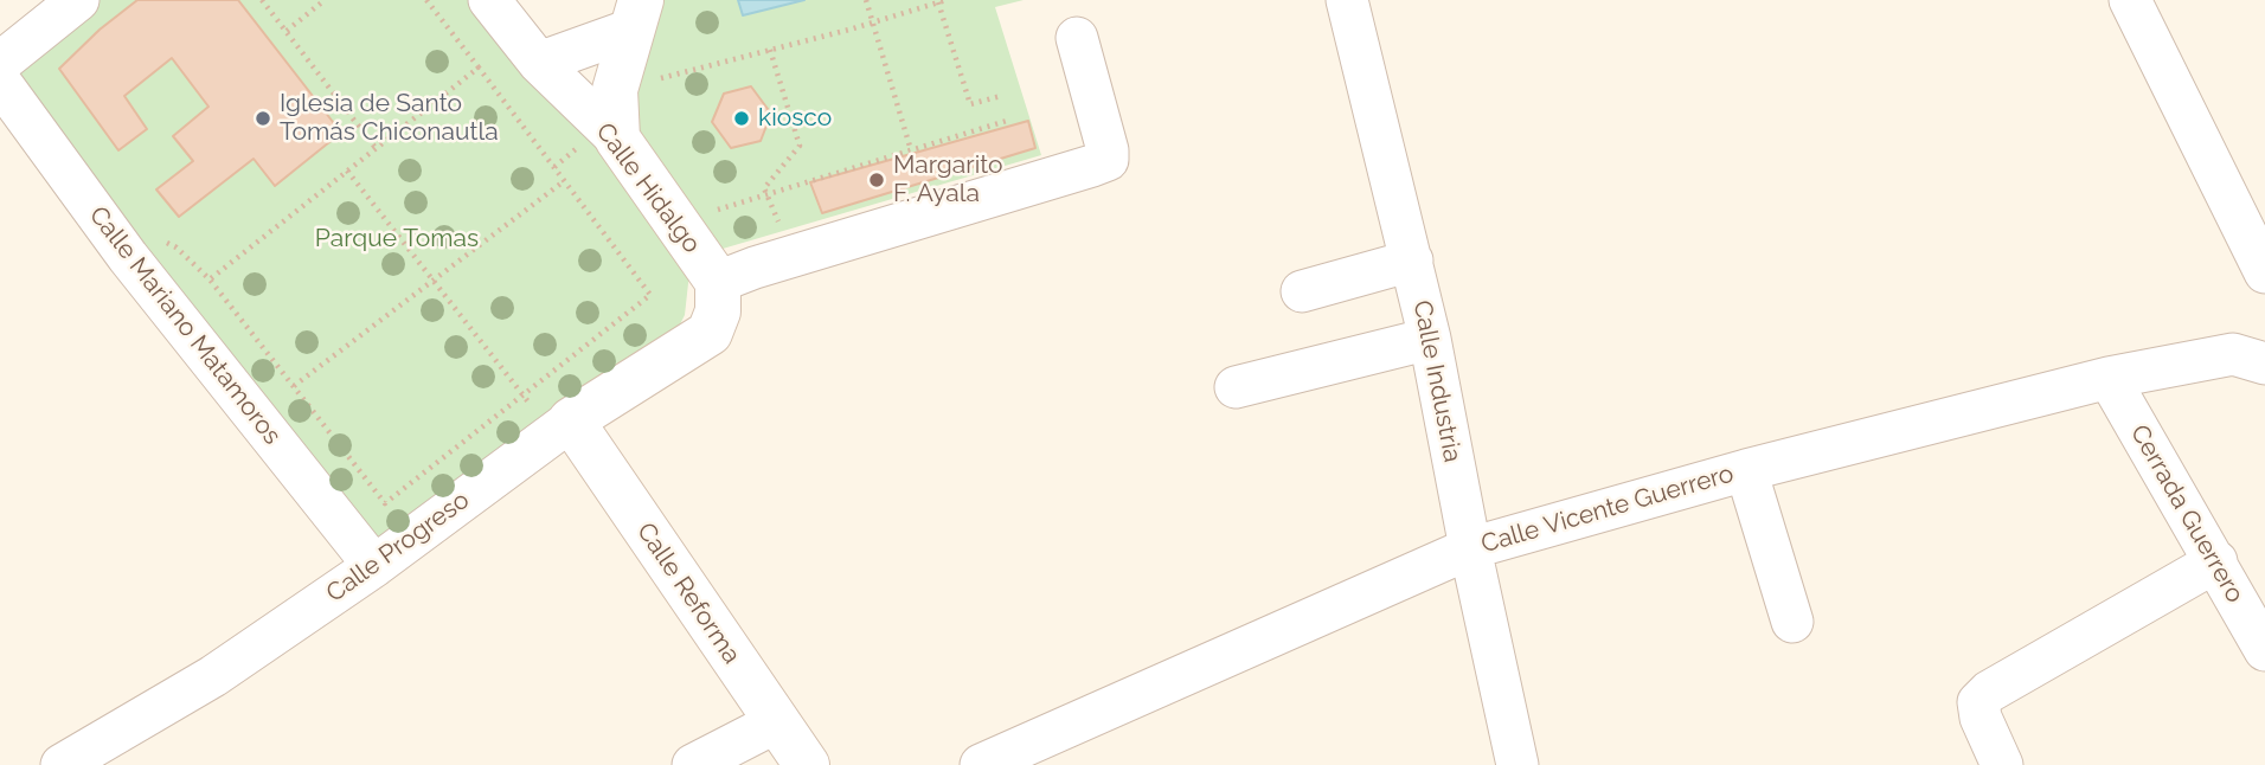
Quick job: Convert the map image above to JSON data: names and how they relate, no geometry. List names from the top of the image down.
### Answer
{
  "streets": {
    "main road": ["Calle Hidalgo", "Calle Progreso", "Calle Reforma"],
    "street": [
      "Calle Mariano Matamoros",
      "Calle Industria",
      "Calle Vicente Guerrero",
      "Cerrada Guerrero"
    ]
  },
  "crossings": [
    ["Calle Hidalgo", "Calle Progreso"],
    ["Calle Mariano Matamoros", "Calle Progreso"],
    ["Calle Industria", "Calle Vicente Guerrero"],
    ["Calle Vicente Guerrero", "Cerrada Guerrero"],
    ["Calle Progreso", "Calle Reforma"]
  ],
  "parks": ["Parque Tomas"],
  "places": ["Iglesia de Santo Tomás Chiconautla", "kiosco", "Margarito F. Ayala"]
}
